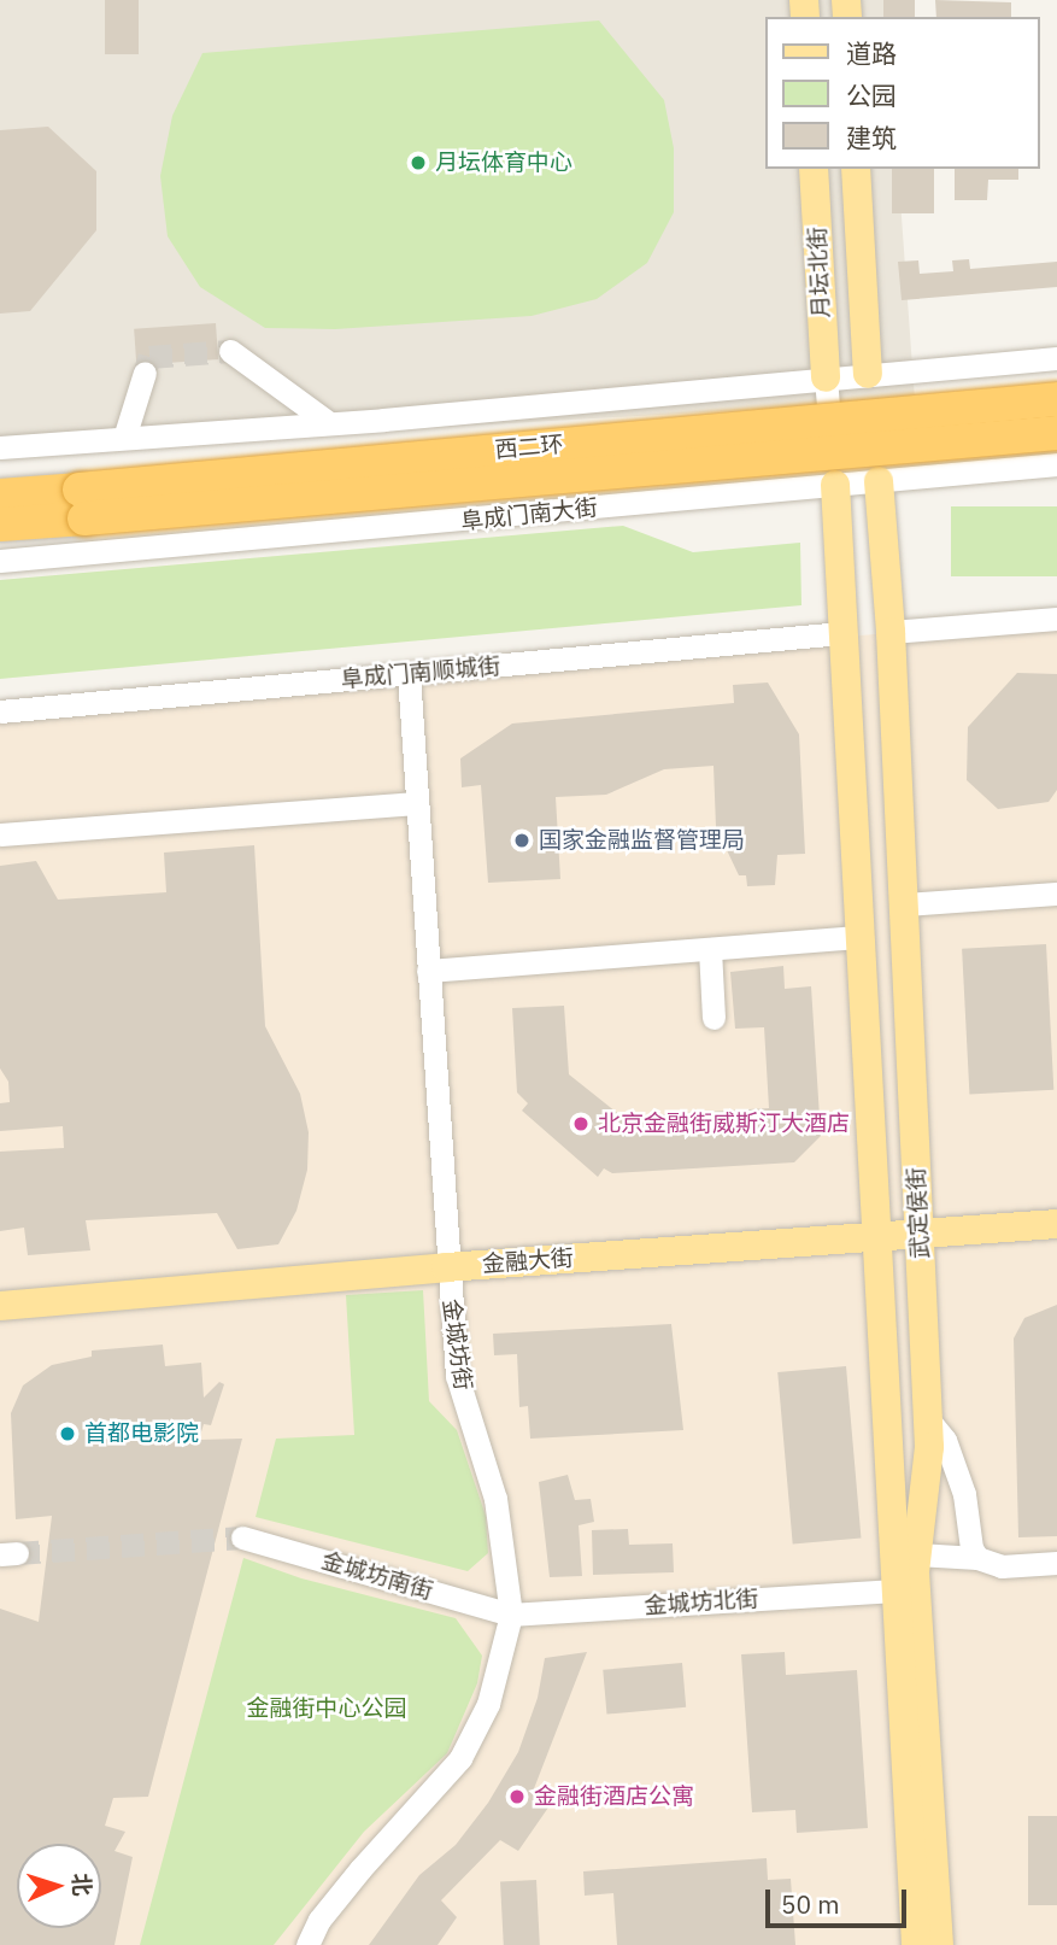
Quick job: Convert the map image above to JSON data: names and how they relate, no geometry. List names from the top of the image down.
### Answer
{
  "streets": {
    "highway": ["西二环"],
    "main road": ["月坛北街", "武定侯街", "金融大街"],
    "street": [
      "阜成门南大街",
      "阜成门南顺城街",
      "金城坊街",
      "金城坊南街",
      "金城坊北街"
    ]
  },
  "crossings": [
    ["阜成门南大街", "武定侯街"],
    ["阜成门南顺城街", "武定侯街"],
    ["阜成门南顺城街", "金城坊街"],
    ["武定侯街", "金融大街"],
    ["武定侯街", "金城坊北街"],
    ["金融大街", "金城坊街"],
    ["金城坊街", "金城坊南街"],
    ["金城坊街", "金城坊北街"],
    ["金城坊南街", "金城坊北街"]
  ],
  "parks": ["金融街中心公园"],
  "places": [
    "月坛体育中心",
    "国家金融监督管理局",
    "北京金融街威斯汀大酒店",
    "首都电影院",
    "金融街酒店公寓"
  ],
  "legend": ["道路", "公园", "建筑"],
  "scale_bar": "50 m",
  "north": "right"
}
